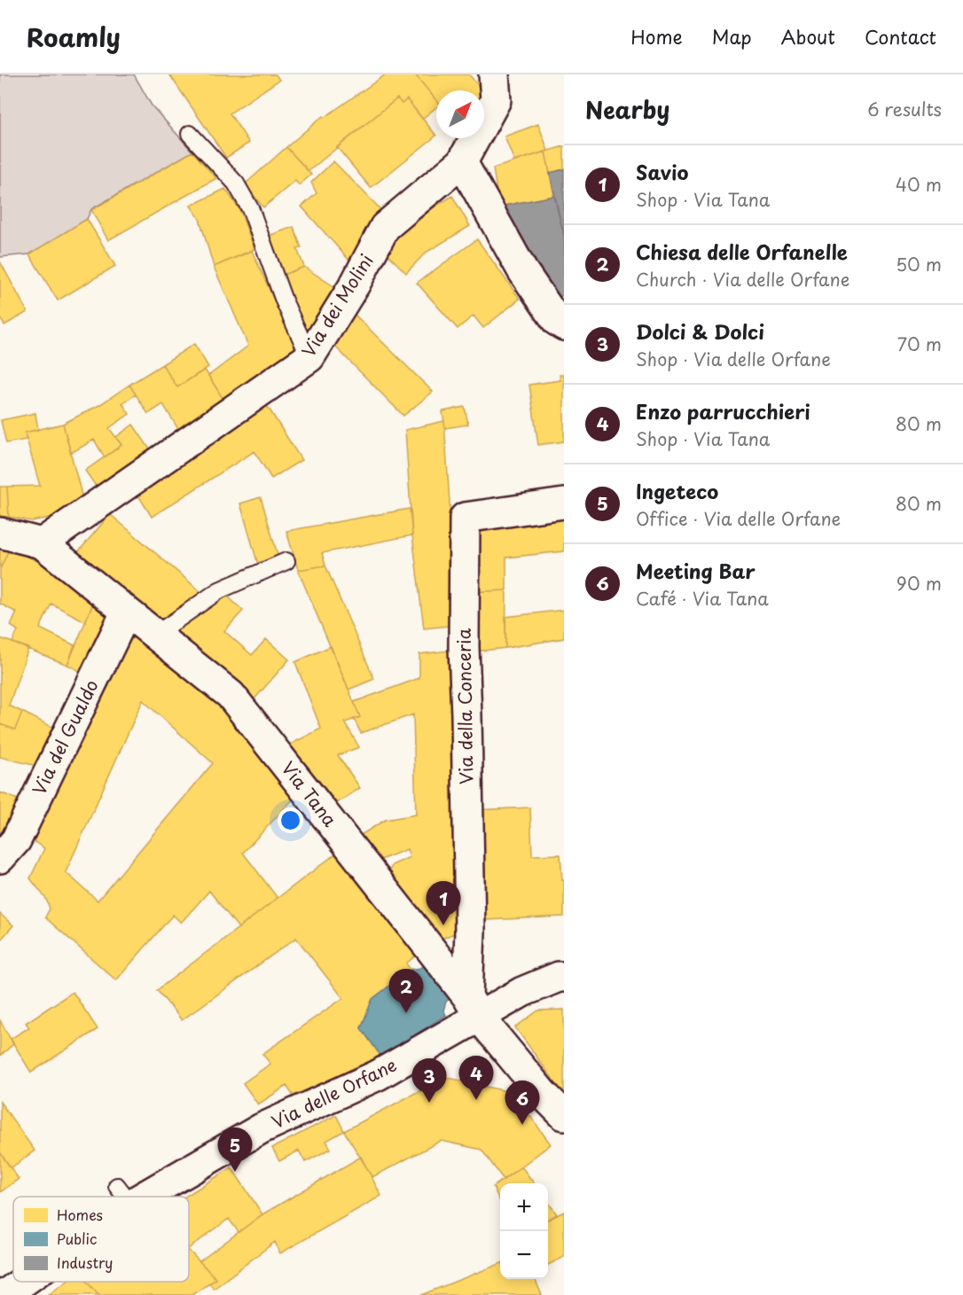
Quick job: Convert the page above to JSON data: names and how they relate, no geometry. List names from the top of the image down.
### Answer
{
  "streets": {
    "street": [
      "Via dei Molini",
      "Via della Conceria",
      "Via del Gualdo",
      "Via Tana",
      "Via delle Orfane"
    ]
  },
  "crossings": [
    ["Via dei Molini", "Via Tana"],
    ["Via della Conceria", "Via Tana"],
    ["Via della Conceria", "Via delle Orfane"],
    ["Via del Gualdo", "Via Tana"],
    ["Via Tana", "Via delle Orfane"]
  ],
  "legend": ["Homes", "Public", "Industry"],
  "north": "top right",
  "page": {
    "header": "Roamly",
    "nav": [
      "Home",
      "Map",
      "About",
      "Contact"
    ],
    "heading": ["Nearby", "6 results"],
    "list": [
      {
        "mark": "1",
        "name": "Savio",
        "note": "Shop · Via Tana",
        "value": "40 m"
      },
      {
        "mark": "2",
        "name": "Chiesa delle Orfanelle",
        "note": "Church · Via delle Orfane",
        "value": "50 m"
      },
      {
        "mark": "3",
        "name": "Dolci & Dolci",
        "note": "Shop · Via delle Orfane",
        "value": "70 m"
      },
      {
        "mark": "4",
        "name": "Enzo parrucchieri",
        "note": "Shop · Via Tana",
        "value": "80 m"
      },
      {
        "mark": "5",
        "name": "Ingeteco",
        "note": "Office · Via delle Orfane",
        "value": "80 m"
      },
      {
        "mark": "6",
        "name": "Meeting Bar",
        "note": "Café · Via Tana",
        "value": "90 m"
      }
    ],
    "pins": [
      "1",
      "2",
      "4",
      "3",
      "6",
      "5"
    ],
    "map_buttons": ["+", "−"]
  }
}
